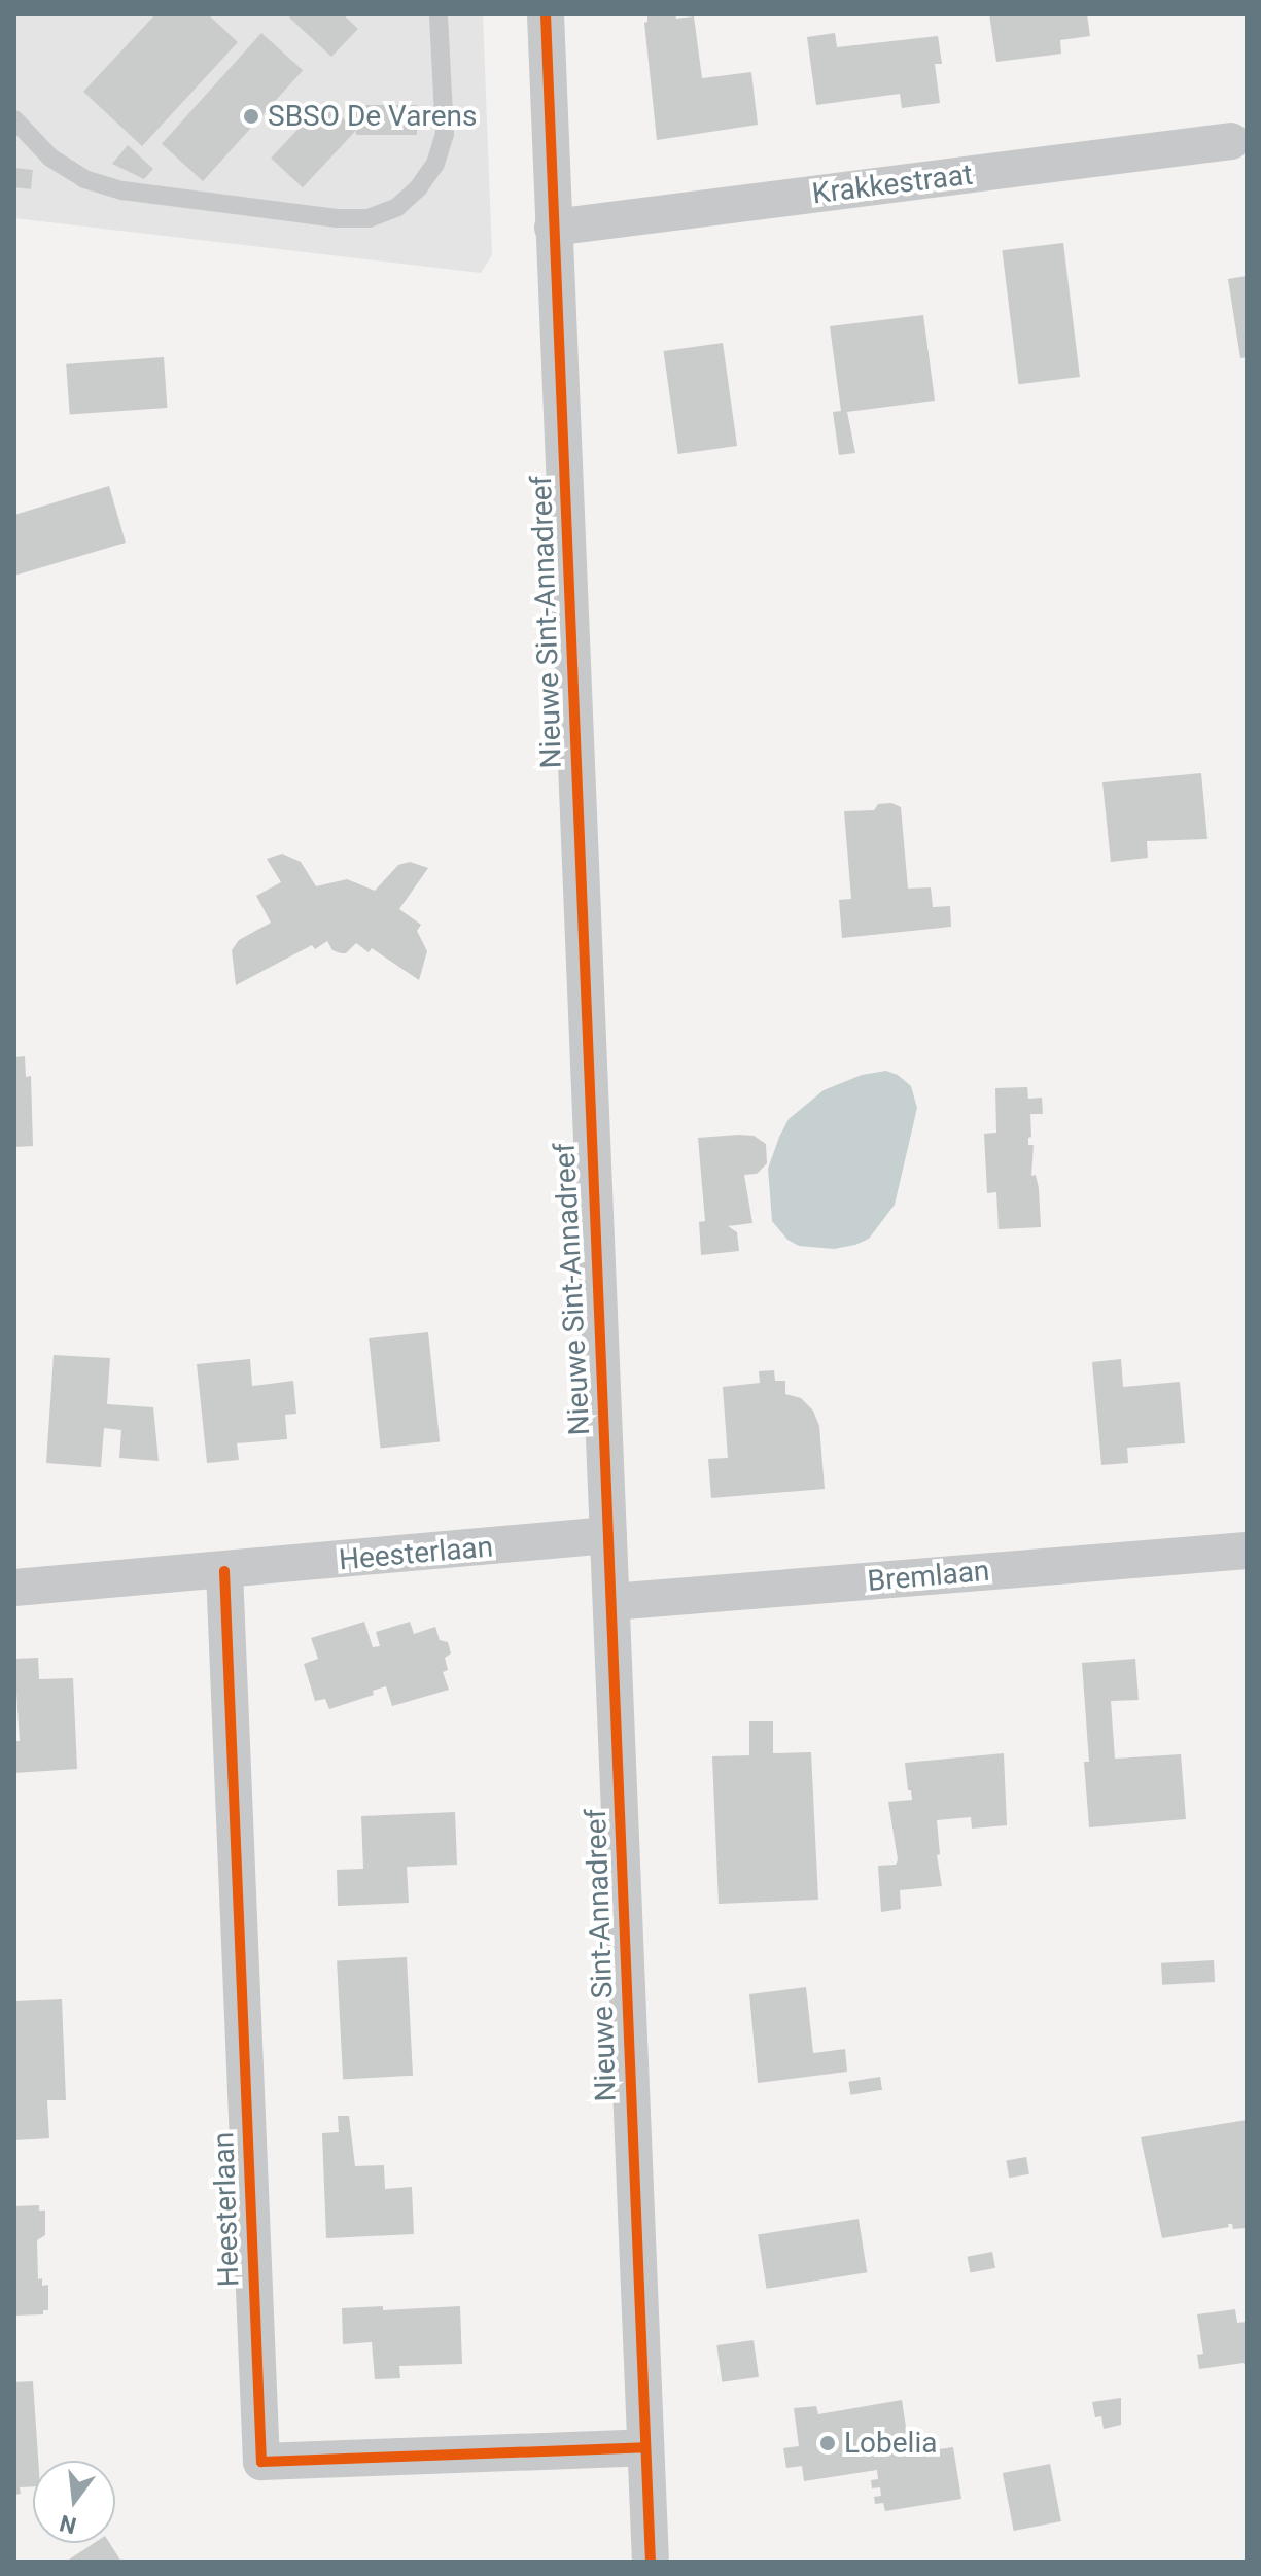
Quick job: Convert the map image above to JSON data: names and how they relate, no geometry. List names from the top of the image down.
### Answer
{
  "streets": {
    "street": [
      "Krakkestraat",
      "Nieuwe Sint-Annadreef",
      "Heesterlaan",
      "Bremlaan"
    ]
  },
  "crossings": [
    ["Krakkestraat", "Nieuwe Sint-Annadreef"],
    ["Nieuwe Sint-Annadreef", "Heesterlaan"],
    ["Nieuwe Sint-Annadreef", "Bremlaan"]
  ],
  "places": ["SBSO De Varens", "Lobelia"],
  "north": "bottom"
}
